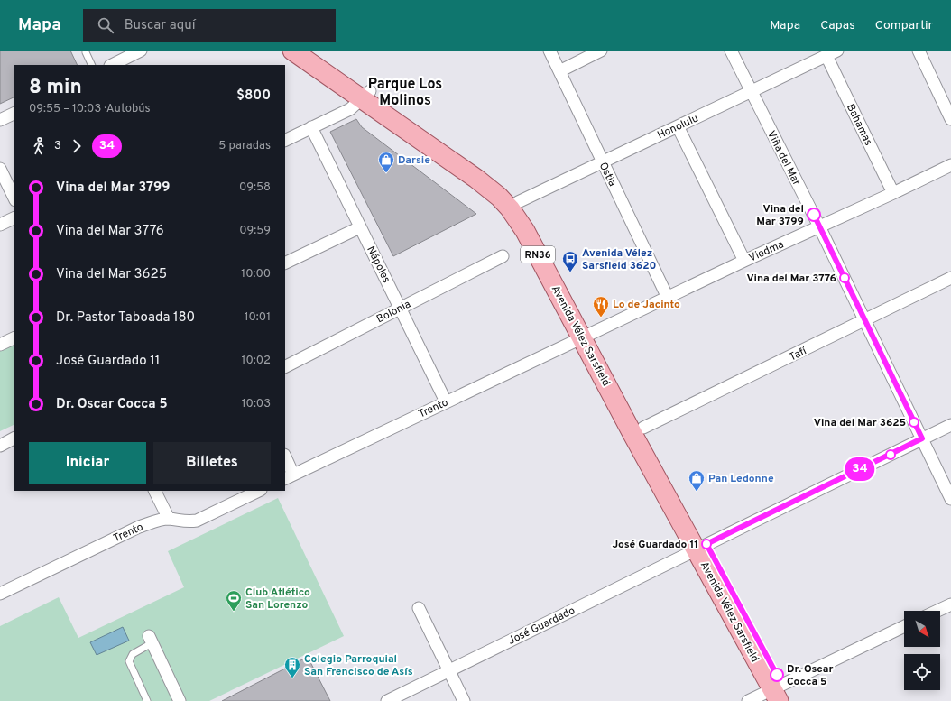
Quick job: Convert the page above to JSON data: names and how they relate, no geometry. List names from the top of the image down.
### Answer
{
  "streets": {
    "main road": ["RN36", "Avenida Vélez Sarsfield"],
    "street": [
      "Bahamas",
      "Honolulu",
      "Viña del Mar",
      "Ostia",
      "Viedma",
      "Nápoles",
      "Bolonia",
      "Tafí",
      "Trento",
      "José Guardado"
    ]
  },
  "crossings": [
    ["Bahamas", "Honolulu"],
    ["Bahamas", "Viedma"],
    ["Honolulu", "Viña del Mar"],
    ["Honolulu", "Ostia"],
    ["Honolulu", "Avenida Vélez Sarsfield"],
    ["Viña del Mar", "Viedma"],
    ["Viña del Mar", "Tafí"],
    ["Viña del Mar", "José Guardado"],
    ["Ostia", "Viedma"],
    ["Viedma", "Avenida Vélez Sarsfield"],
    ["Viedma", "Trento"],
    ["Nápoles", "Bolonia"],
    ["Nápoles", "Trento"],
    ["Avenida Vélez Sarsfield", "Tafí"],
    ["Avenida Vélez Sarsfield", "Trento"],
    ["Avenida Vélez Sarsfield", "José Guardado"]
  ],
  "districts": ["Parque Los Molinos"],
  "places": {
    "shop": ["Darsie", "Pan Ledonne"],
    "other": [
      "Vina del Mar 3799",
      "Vina del Mar 3776",
      "Vina del Mar 3625",
      "José Guardado 11",
      "Dr. Oscar Cocca 5"
    ],
    "bus stop": ["Avenida Vélez Sarsfield 3620"],
    "restaurant": ["Lo de Jacinto"],
    "sports": ["Club Atlético San Lorenzo"],
    "building": ["Colegio Parroquial San Frencisco de Asís"]
  },
  "lines": ["bus line 34"],
  "north": "bottom right",
  "page": {
    "header": "Mapa",
    "search": "Buscar aquí",
    "nav": ["Mapa", "Capas", "Compartir"],
    "on_map": "34",
    "heading": ["8 min", "09:55 – 10:03 · Autobús", "$800"],
    "legs": ["3", "34", "5 paradas"],
    "list": [
      {
        "name": "Vina del Mar 3799",
        "value": "09:58"
      },
      {
        "name": "Vina del Mar 3776",
        "value": "09:59"
      },
      {
        "name": "Vina del Mar 3625",
        "value": "10:00"
      },
      {
        "name": "Dr. Pastor Taboada 180",
        "value": "10:01"
      },
      {
        "name": "José Guardado 11",
        "value": "10:02"
      },
      {
        "name": "Dr. Oscar Cocca 5",
        "value": "10:03"
      }
    ],
    "buttons": ["Iniciar", "Billetes"]
  }
}
